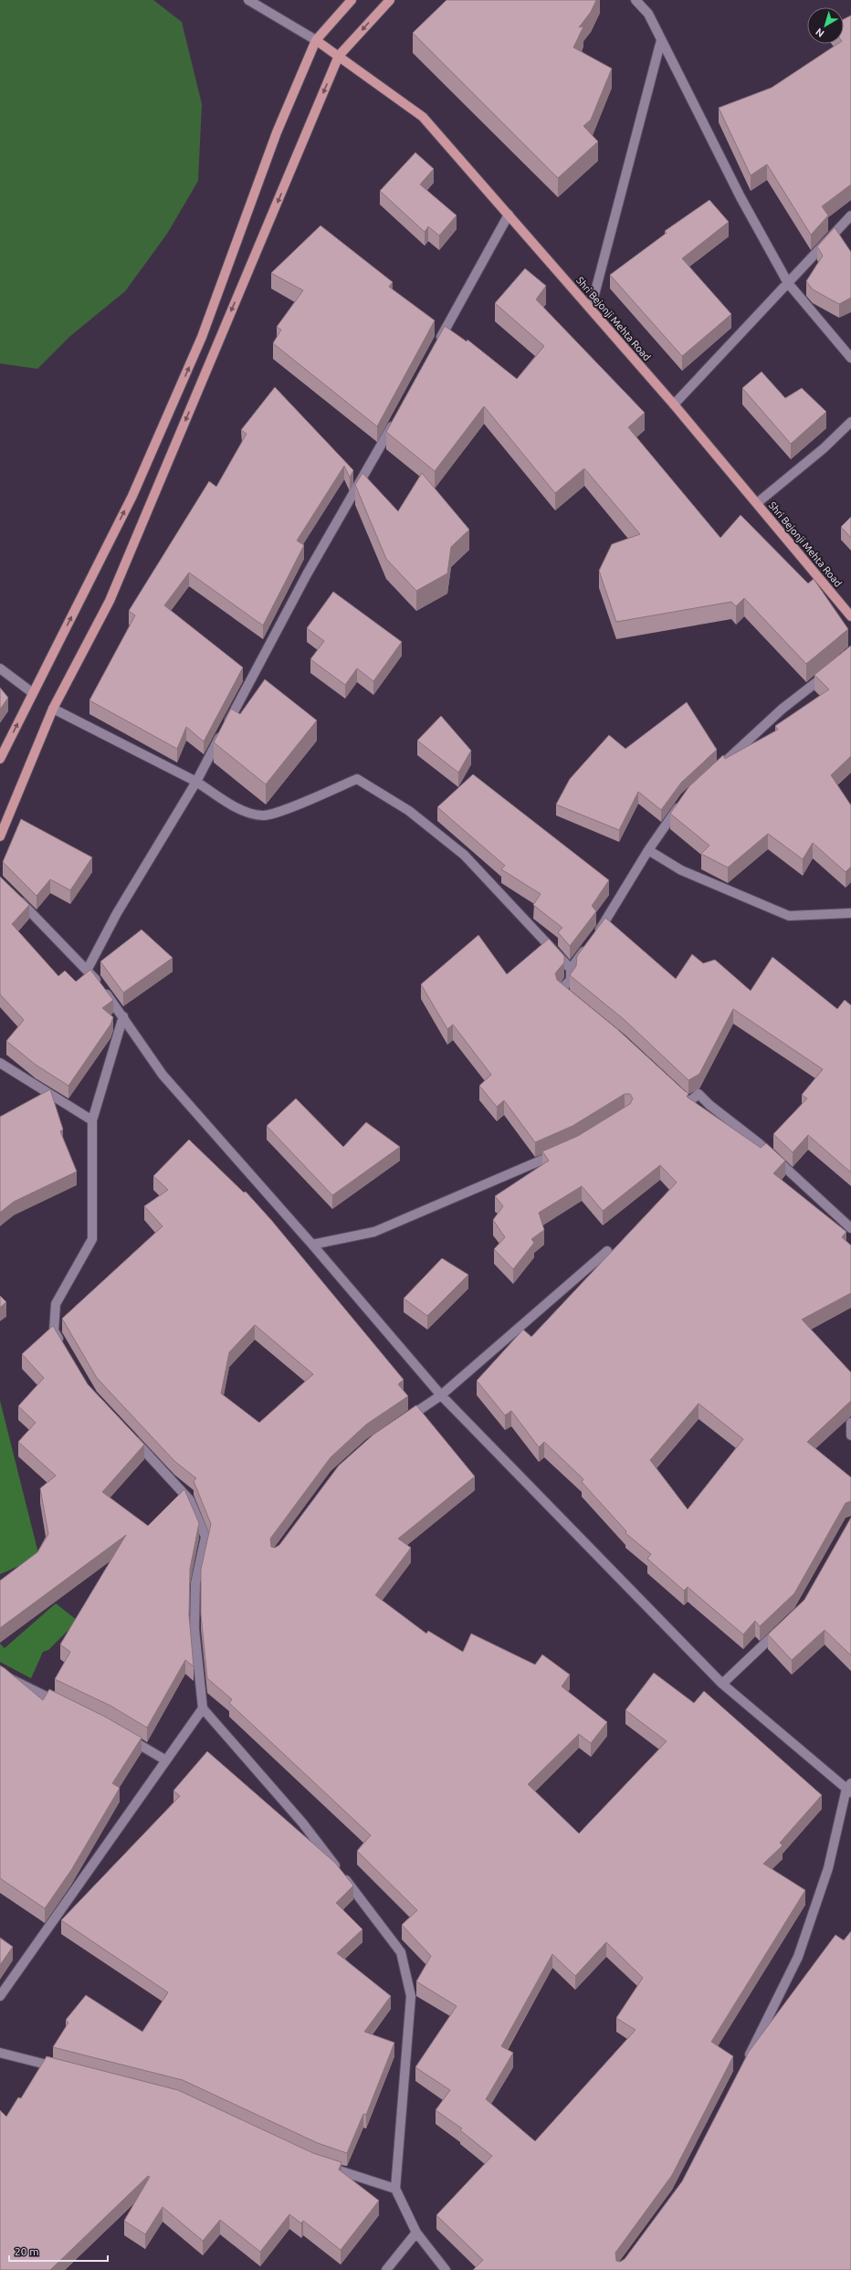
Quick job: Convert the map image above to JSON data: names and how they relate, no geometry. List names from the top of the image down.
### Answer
{
  "streets": {
    "main road": ["Shri Bejonji Mehta Road"]
  },
  "scale_bar": "20 m",
  "north": "bottom left"
}
